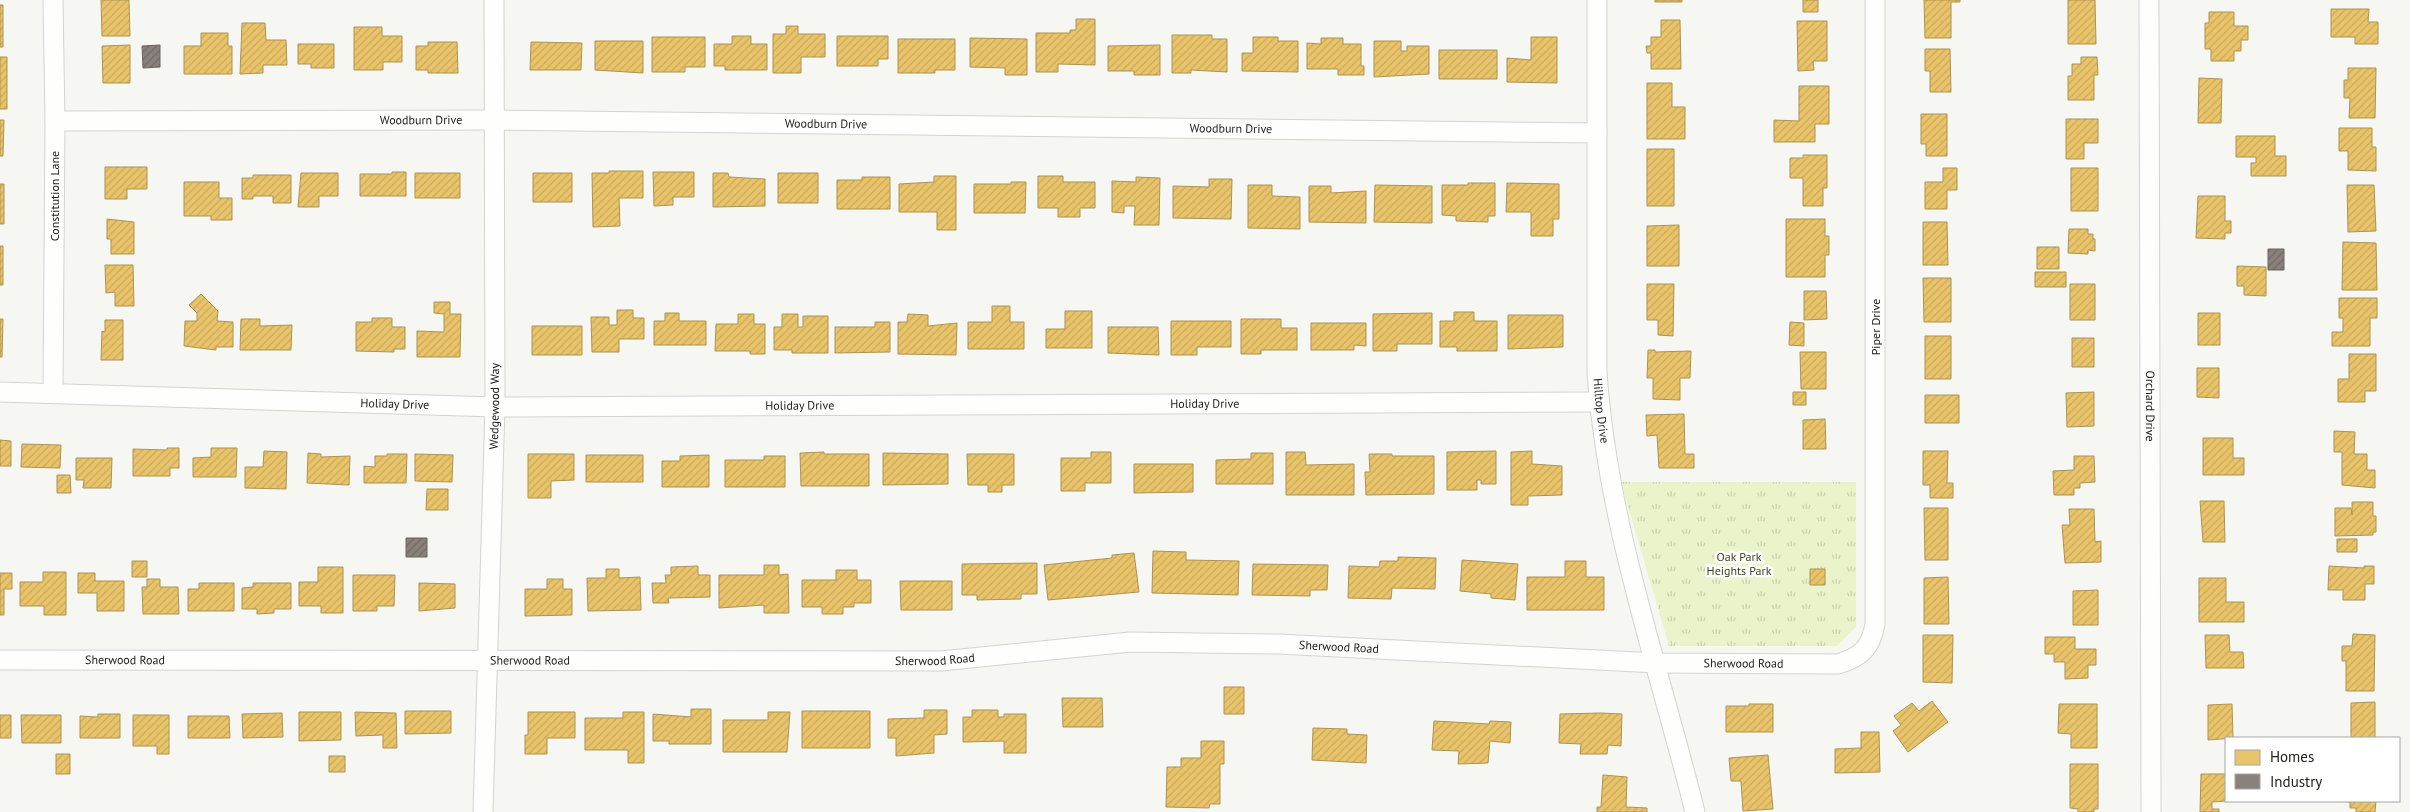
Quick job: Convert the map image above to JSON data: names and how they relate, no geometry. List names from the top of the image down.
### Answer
{
  "streets": {
    "street": [
      "Woodburn Drive",
      "Constitution Lane",
      "Piper Drive",
      "Holiday Drive",
      "Wedgewood Way",
      "Orchard Drive",
      "Hilltop Drive",
      "Sherwood Road"
    ]
  },
  "crossings": [
    ["Woodburn Drive", "Constitution Lane"],
    ["Woodburn Drive", "Wedgewood Way"],
    ["Woodburn Drive", "Hilltop Drive"],
    ["Constitution Lane", "Holiday Drive"],
    ["Piper Drive", "Sherwood Road"],
    ["Holiday Drive", "Wedgewood Way"],
    ["Holiday Drive", "Hilltop Drive"],
    ["Wedgewood Way", "Sherwood Road"],
    ["Hilltop Drive", "Sherwood Road"]
  ],
  "parks": ["Oak Park Heights Park"],
  "legend": ["Homes", "Industry"]
}
